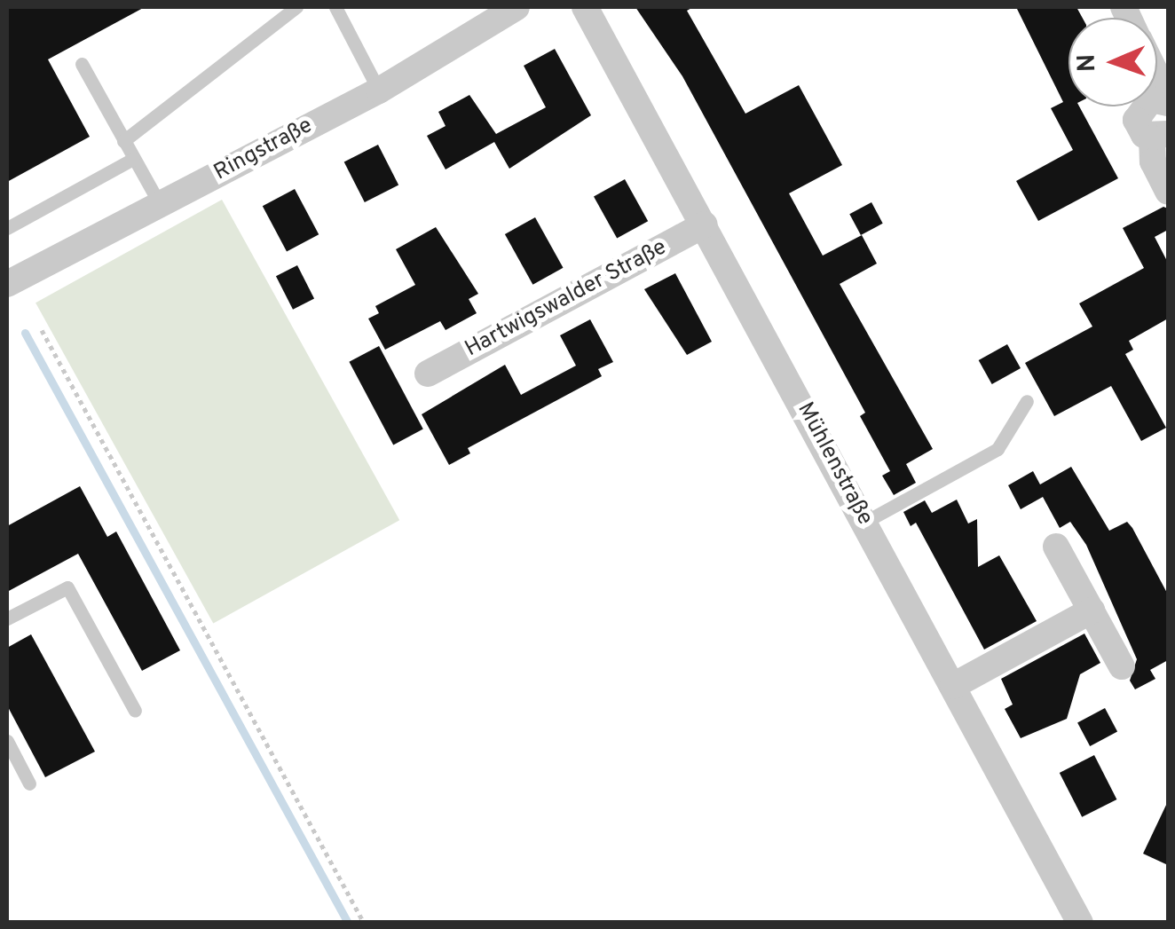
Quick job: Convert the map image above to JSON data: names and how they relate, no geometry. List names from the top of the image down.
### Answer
{
  "streets": {
    "street": ["Ringstraße", "Hartwigswalder Straße", "Mühlenstraße"]
  },
  "crossings": [
    ["Hartwigswalder Straße", "Mühlenstraße"]
  ],
  "north": "left"
}
